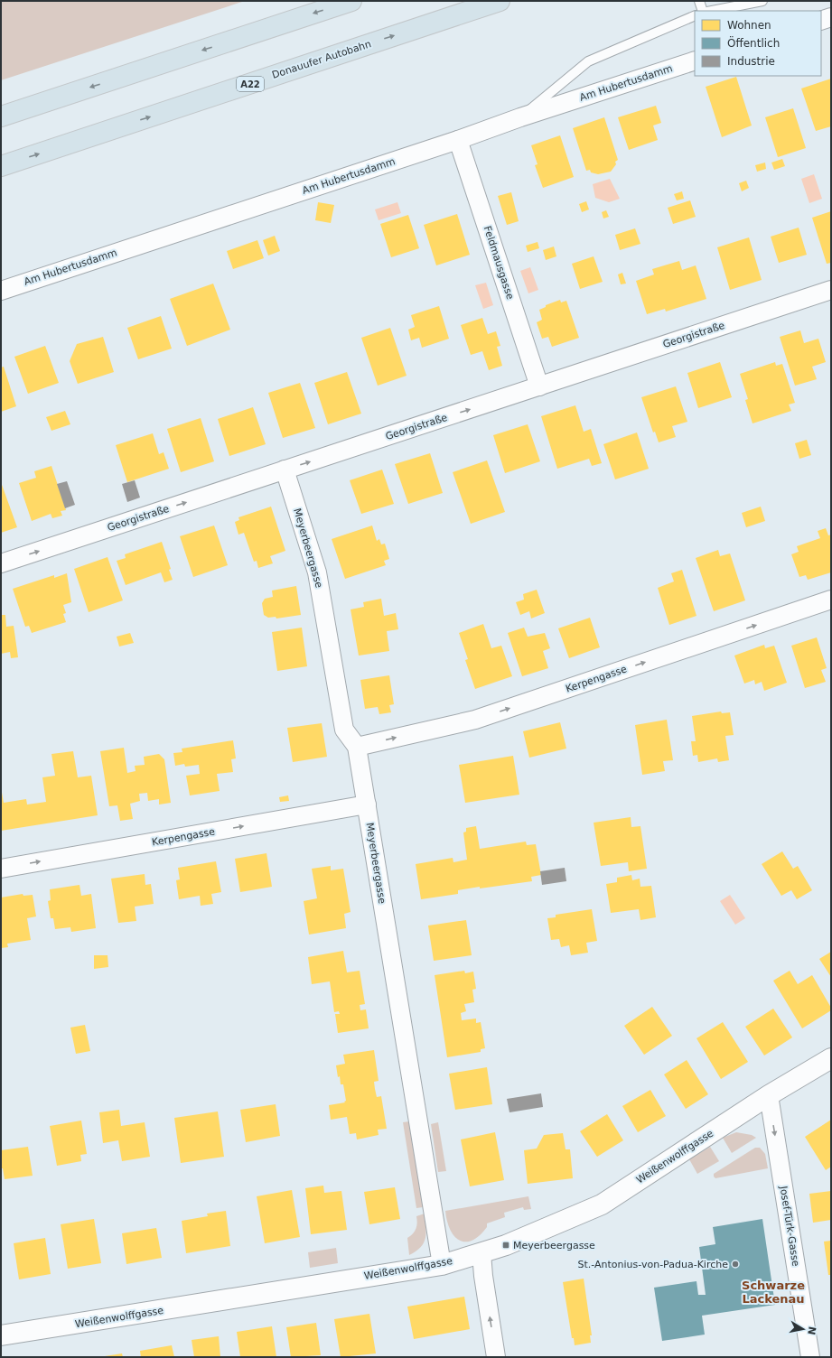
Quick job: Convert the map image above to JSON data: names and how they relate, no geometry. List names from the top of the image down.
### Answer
{
  "streets": {
    "highway": ["Donauufer Autobahn", "A22"],
    "street": [
      "Am Hubertusdamm",
      "Feldmausgasse",
      "Georgistraße",
      "Meyerbeergasse",
      "Kerpengasse",
      "Weißenwolffgasse",
      "Josef-Türk-Gasse"
    ]
  },
  "crossings": [
    ["Am Hubertusdamm", "Feldmausgasse"],
    ["Feldmausgasse", "Georgistraße"],
    ["Georgistraße", "Meyerbeergasse"],
    ["Meyerbeergasse", "Kerpengasse"],
    ["Meyerbeergasse", "Weißenwolffgasse"],
    ["Weißenwolffgasse", "Josef-Türk-Gasse"]
  ],
  "one_way": ["Georgistraße", "Kerpengasse", "Josef-Türk-Gasse"],
  "districts": ["Schwarze Lackenau"],
  "places": {
    "transit": ["Meyerbeergasse"],
    "other": ["St.-Antonius-von-Padua-Kirche"]
  },
  "legend": ["Wohnen", "Öffentlich", "Industrie"],
  "north": "right"
}
